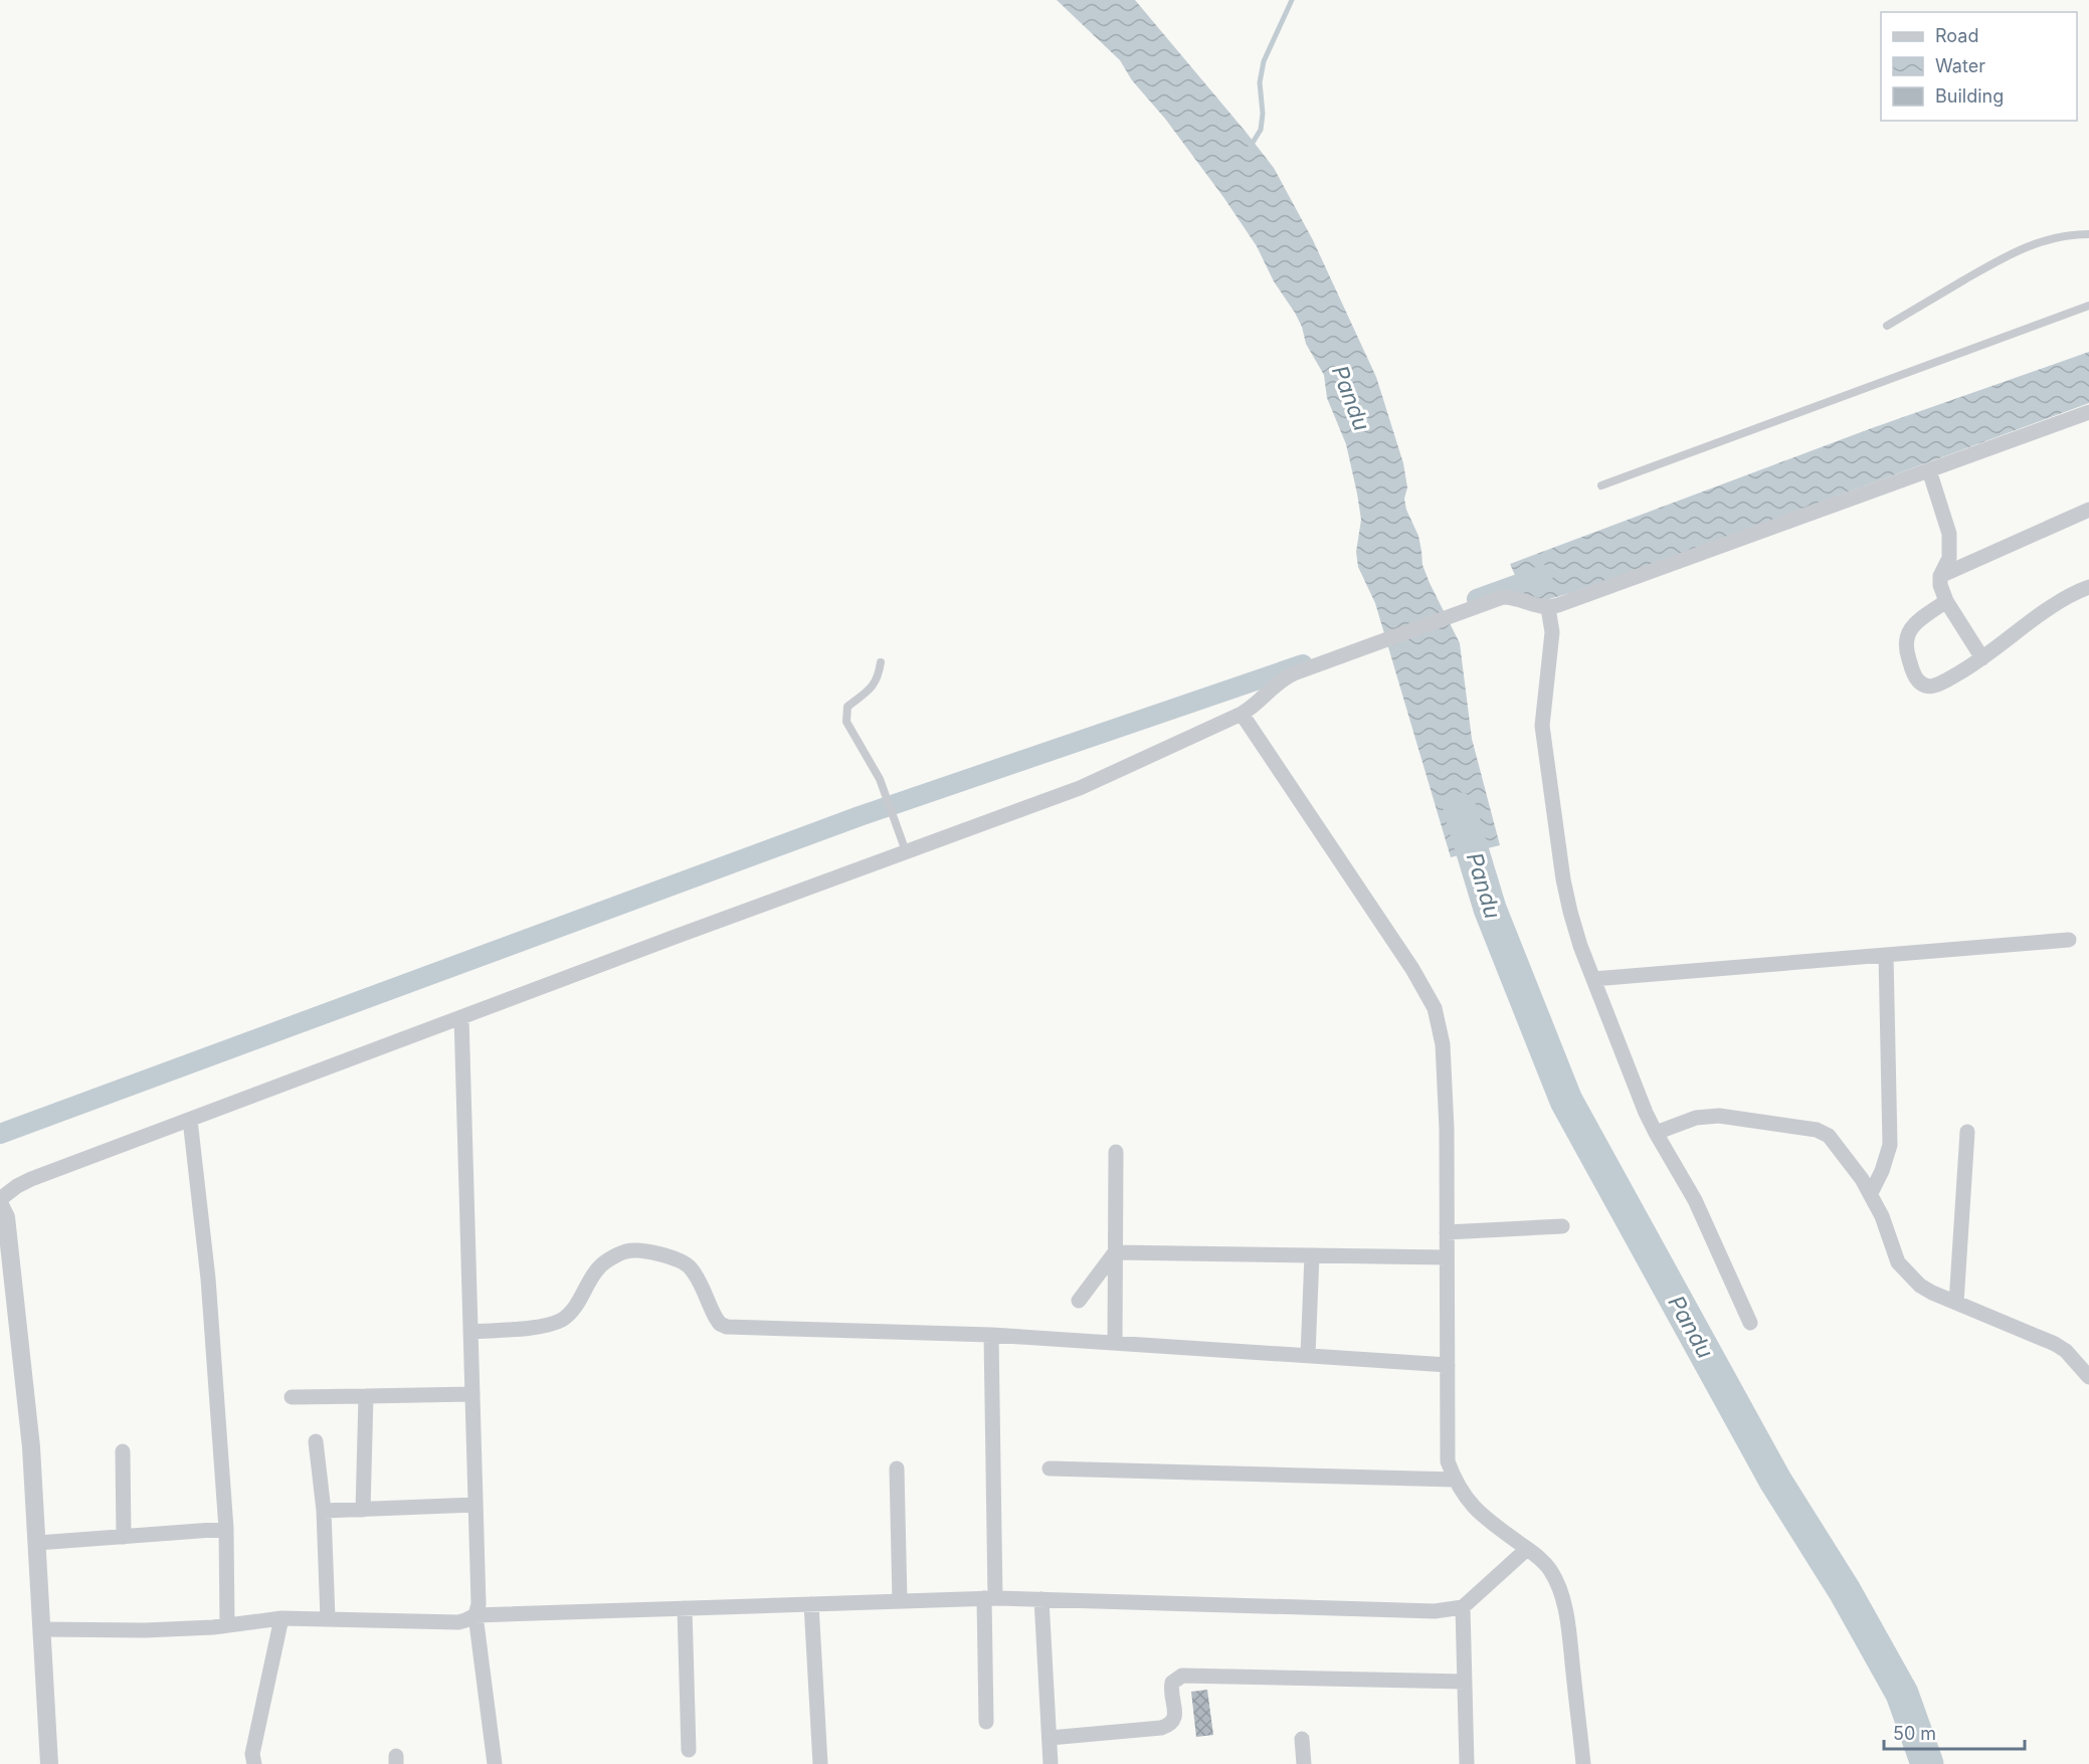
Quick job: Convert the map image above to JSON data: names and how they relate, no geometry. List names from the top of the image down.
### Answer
{
  "water": ["Pandu"],
  "legend": ["Road", "Water", "Building"],
  "scale_bar": "50 m"
}
